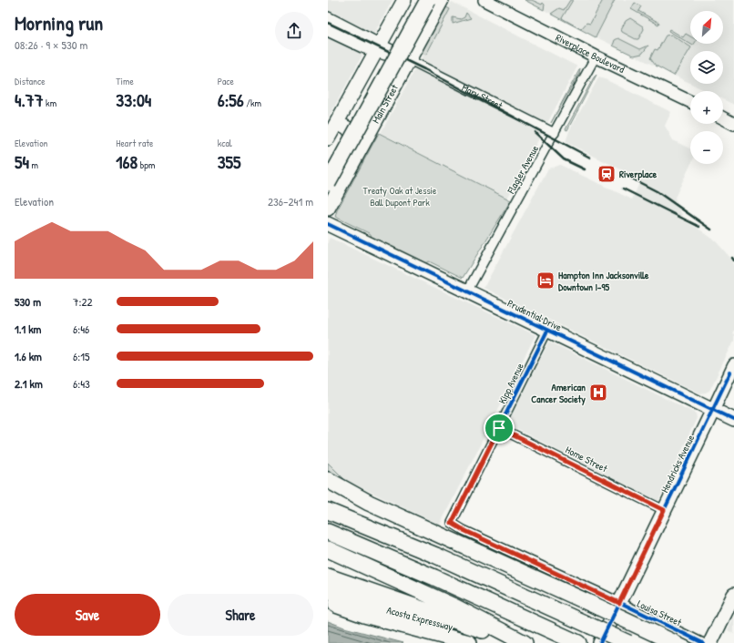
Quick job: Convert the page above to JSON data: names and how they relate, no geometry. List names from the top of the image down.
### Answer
{
  "streets": {
    "highway": ["Acosta Expressway"],
    "main road": [
      "Riverplace Boulevard",
      "Mary Street",
      "Main Street",
      "Prudential Drive",
      "Hendricks Avenue"
    ],
    "street": [
      "Flagler Avenue",
      "Kipp Avenue",
      "Home Street",
      "Louisa Street"
    ]
  },
  "crossings": [
    ["Riverplace Boulevard", "Flagler Avenue"],
    ["Mary Street", "Main Street"],
    ["Mary Street", "Flagler Avenue"],
    ["Flagler Avenue", "Prudential Drive"],
    ["Prudential Drive", "Kipp Avenue"],
    ["Prudential Drive", "Hendricks Avenue"],
    ["Kipp Avenue", "Home Street"],
    ["Kipp Avenue", "Louisa Street"],
    ["Home Street", "Hendricks Avenue"],
    ["Hendricks Avenue", "Louisa Street"]
  ],
  "parks": ["Treaty Oak at Jessie Ball Dupont Park"],
  "places": {
    "station": ["Riverplace"],
    "hotel": ["Hampton Inn Jacksonville Downtown I-95"],
    "hospital": ["American Cancer Society"]
  },
  "north": "top right",
  "page": {
    "heading": ["Morning run", "08:26 · 9 × 530 m"],
    "map_buttons": ["+", "−"],
    "stats": [
      ["Distance", "4.77 km"],
      ["Time", "33:04"],
      ["Pace", "6:56 /km"],
      ["Elevation", "54 m"],
      ["Heart rate", "168 bpm"],
      ["kcal", "355"]
    ],
    "chart": ["Elevation", "236–241 m"],
    "list": [
      {
        "name": "530 m",
        "note": "7:22"
      },
      {
        "name": "1.1 km",
        "note": "6:46"
      },
      {
        "name": "1.6 km",
        "note": "6:15"
      },
      {
        "name": "2.1 km",
        "note": "6:43"
      }
    ],
    "buttons": ["Save", "Share"]
  }
}
